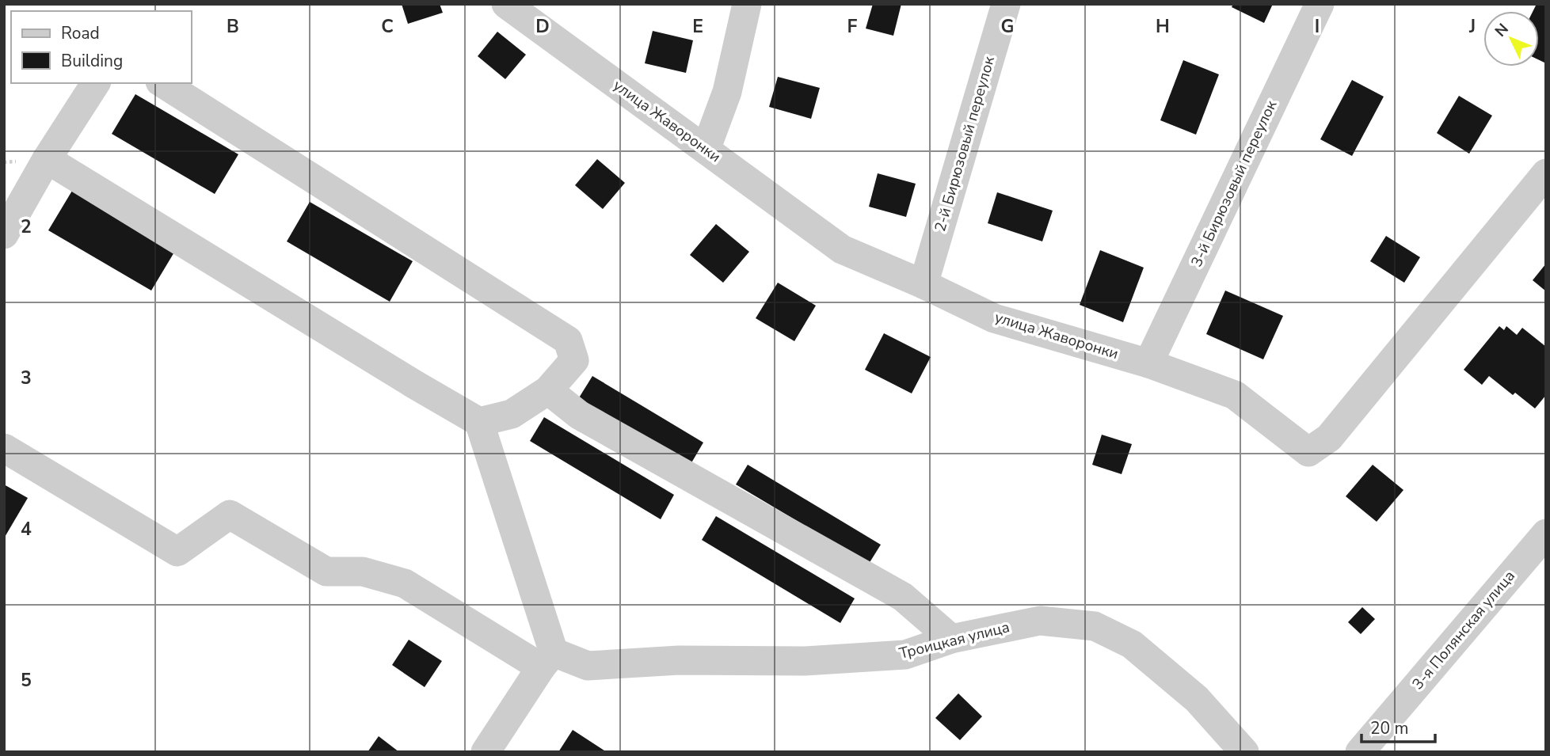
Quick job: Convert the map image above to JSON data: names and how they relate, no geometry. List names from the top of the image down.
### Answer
{
  "streets": {
    "street": [
      "улица Жаворонки",
      "2-й Бирюзовый переулок",
      "3-й Бирюзовый переулок",
      "3-я Полянская улица",
      "Троицкая улица"
    ]
  },
  "crossings": [
    ["улица Жаворонки", "2-й Бирюзовый переулок"],
    ["улица Жаворонки", "3-й Бирюзовый переулок"]
  ],
  "legend": ["Road", "Building"],
  "scale_bar": "20 m",
  "north": "top left",
  "grid": {
    "columns": [
      "B",
      "C",
      "D",
      "E",
      "F",
      "G",
      "H",
      "I",
      "J"
    ],
    "rows": [
      "2",
      "3",
      "4",
      "5"
    ]
  }
}
